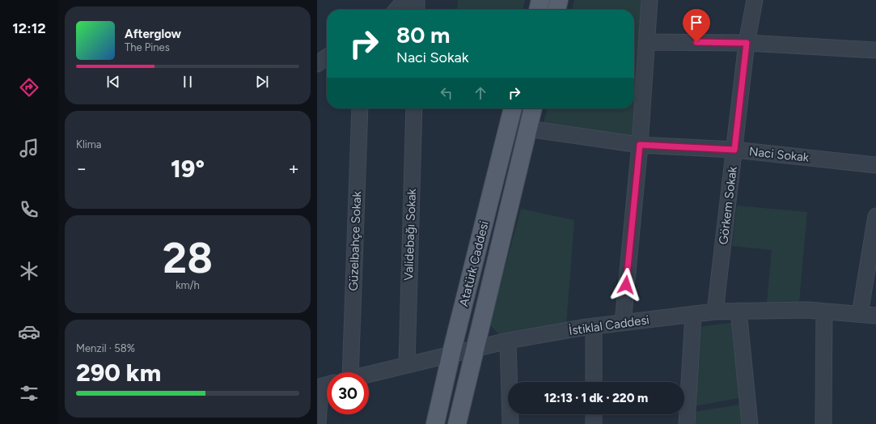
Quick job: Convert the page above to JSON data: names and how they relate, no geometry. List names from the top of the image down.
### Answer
{
  "streets": {
    "main road": ["Atatürk Caddesi"],
    "street": [
      "Naci Sokak",
      "Görkem Sokak",
      "Validebağı Sokak",
      "Güzelbahçe Sokak",
      "İstiklal Caddesi"
    ]
  },
  "crossings": [
    ["Naci Sokak", "Görkem Sokak"],
    ["Görkem Sokak", "İstiklal Caddesi"],
    ["Validebağı Sokak", "İstiklal Caddesi"],
    ["Atatürk Caddesi", "İstiklal Caddesi"]
  ],
  "page": {
    "tabs": "12:12",
    "turn": ["80 m", "Naci Sokak"],
    "song": ["Afterglow", "The Pines"],
    "tile": [
      "Klima",
      ["28", "km/h"],
      ["Menzil · 58%", "290 km"]
    ],
    "heat": ["−", "19°", "+"],
    "limit": "30",
    "trip": "12:13 · 1 dk · 220 m"
  }
}
